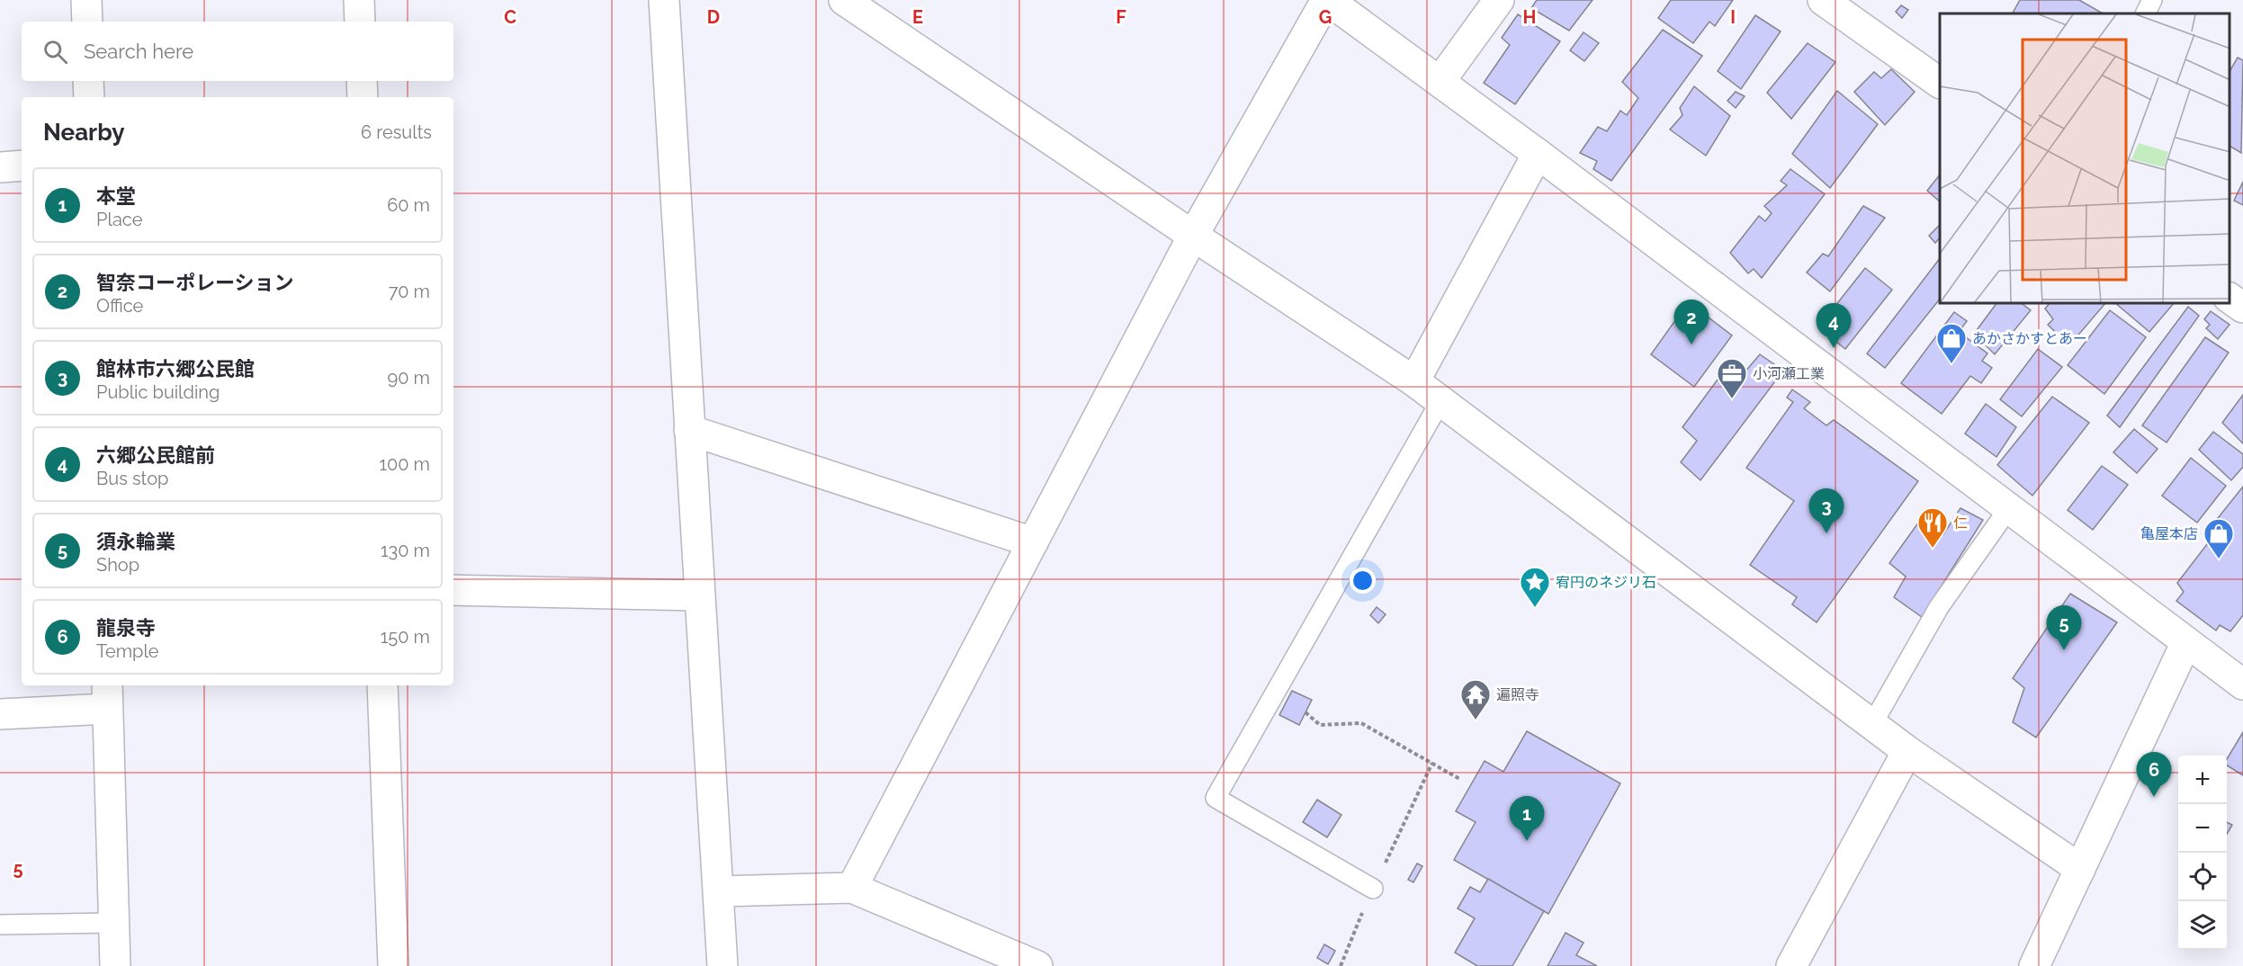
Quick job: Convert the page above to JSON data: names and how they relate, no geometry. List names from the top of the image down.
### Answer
{
  "places": {
    "shop": ["あかさかすとあー", "亀屋本店"],
    "office": ["小河瀬工業"],
    "restaurant": ["仁"],
    "place": ["宥円のネジリ石"],
    "temple": ["遍照寺"]
  },
  "page": {
    "search": "Search here",
    "heading": ["Nearby", "6 results"],
    "list": [
      {
        "mark": "1",
        "name": "本堂",
        "note": "Place",
        "value": "60 m"
      },
      {
        "mark": "2",
        "name": "智奈コーポレーション",
        "note": "Office",
        "value": "70 m"
      },
      {
        "mark": "3",
        "name": "館林市六郷公民館",
        "note": "Public building",
        "value": "90 m"
      },
      {
        "mark": "4",
        "name": "六郷公民館前",
        "note": "Bus stop",
        "value": "100 m"
      },
      {
        "mark": "5",
        "name": "須永輪業",
        "note": "Shop",
        "value": "130 m"
      },
      {
        "mark": "6",
        "name": "龍泉寺",
        "note": "Temple",
        "value": "150 m"
      }
    ],
    "pins": [
      "2",
      "4",
      "3",
      "5",
      "6",
      "1"
    ],
    "map_buttons": ["+", "−"]
  },
  "grid": {
    "columns": [
      "C",
      "D",
      "E",
      "F",
      "G",
      "H",
      "I"
    ],
    "rows": ["5"]
  }
}
